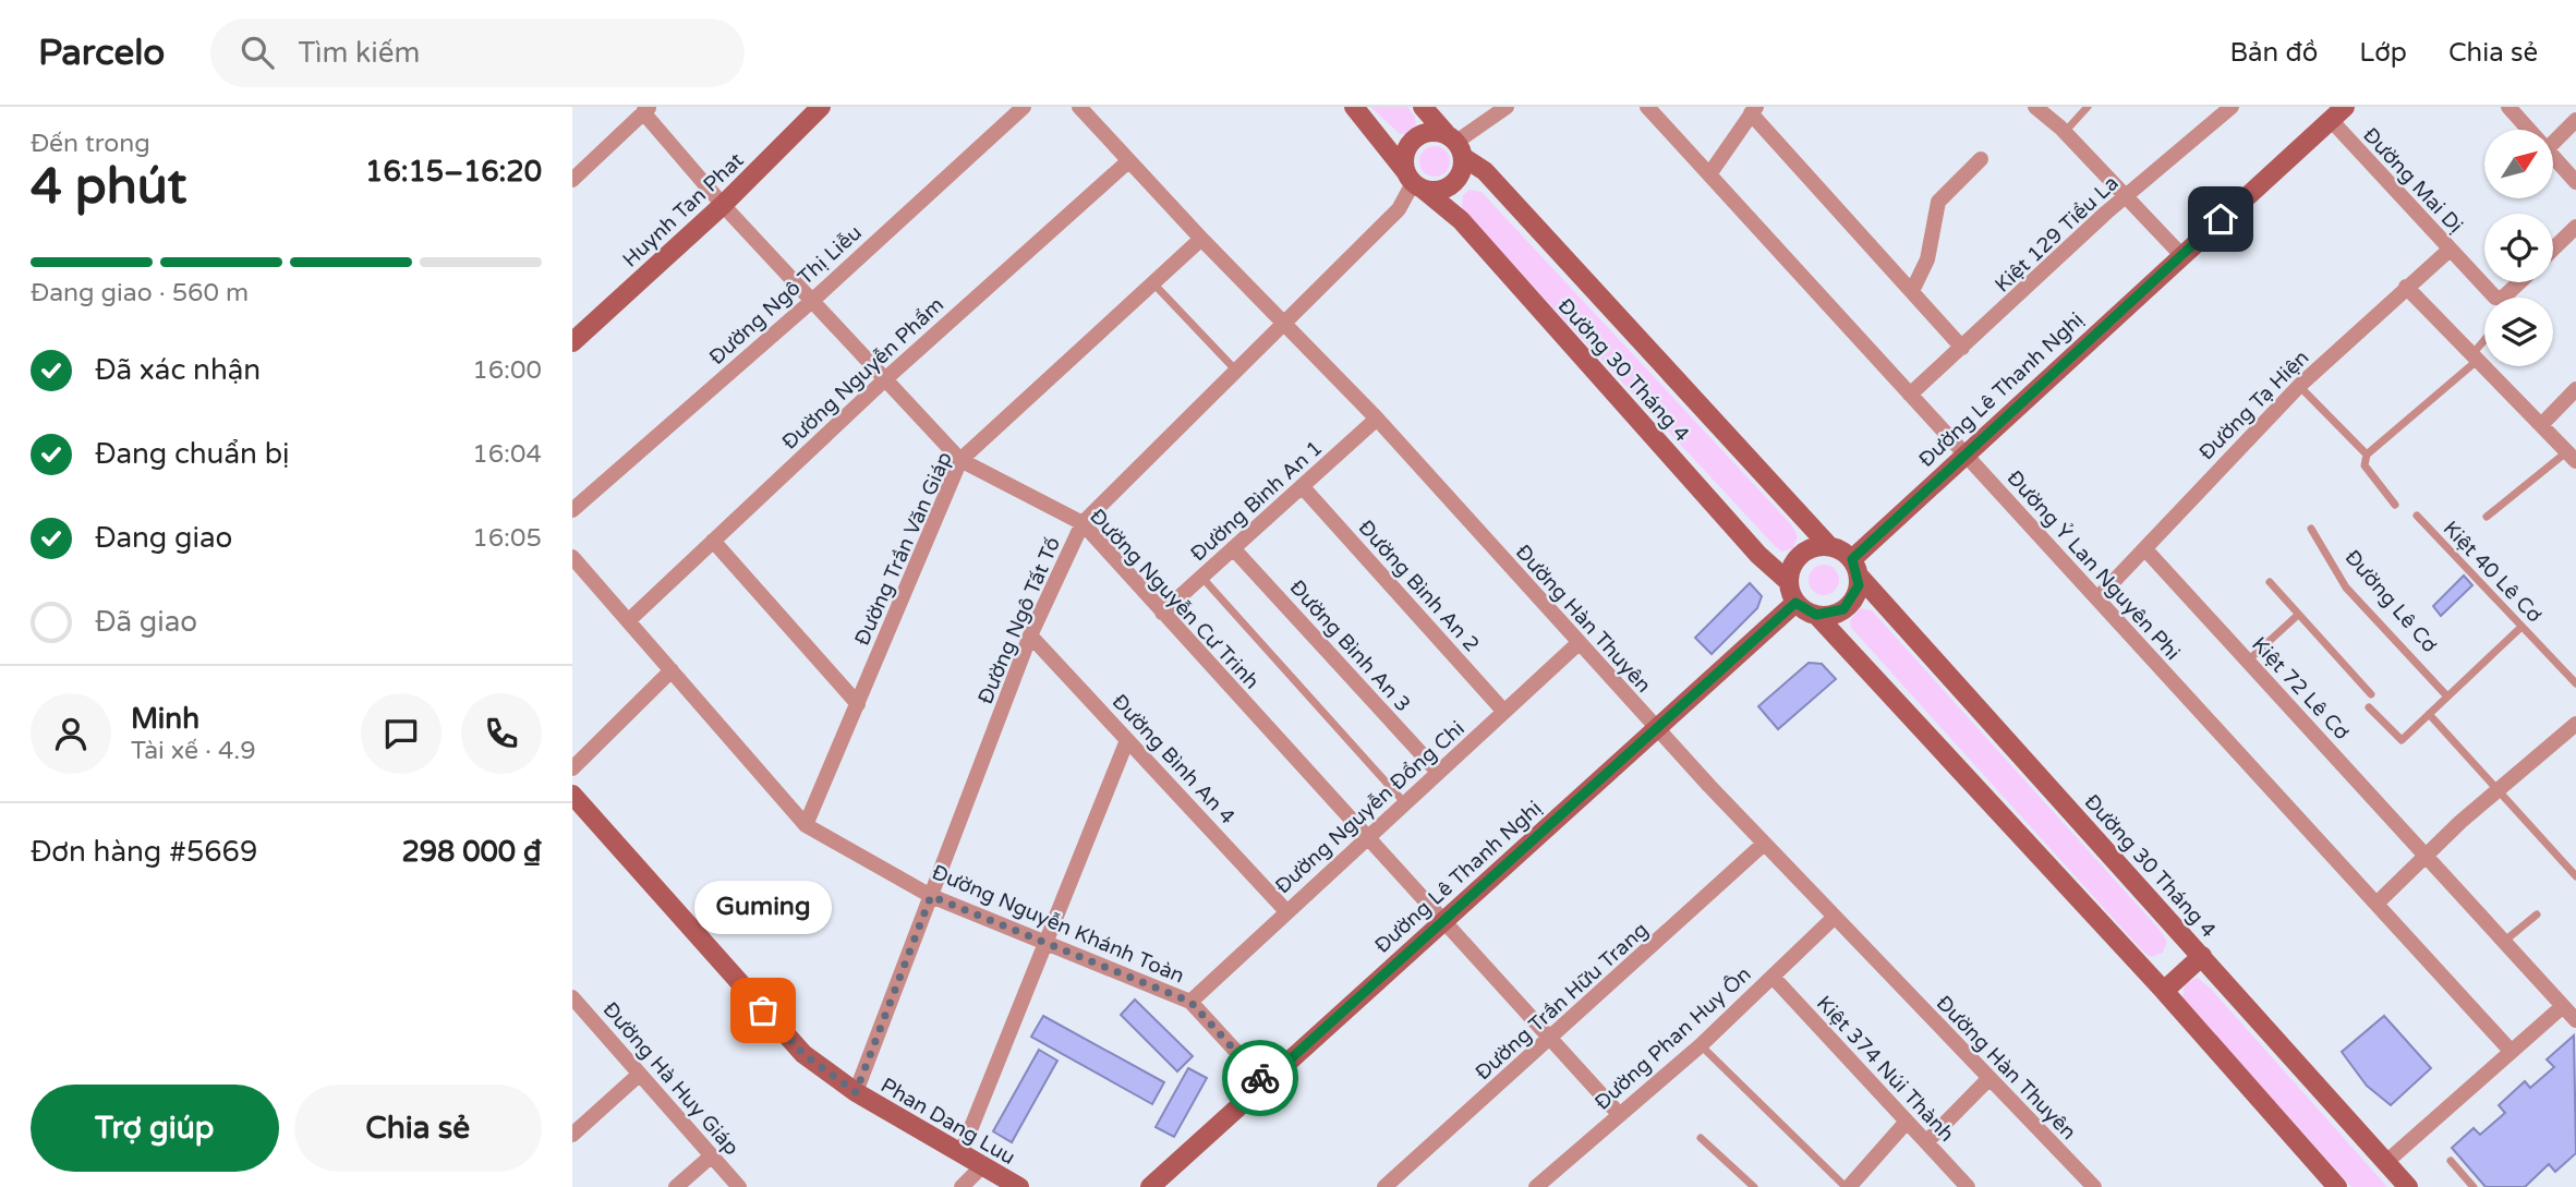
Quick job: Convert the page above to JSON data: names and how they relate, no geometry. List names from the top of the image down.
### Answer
{
  "streets": {
    "street": [
      "Đường Mai Dị",
      "Huynh Tan Phat",
      "Kiệt 129 Tiểu La",
      "Đường Ngô Thị Liễu",
      "Đường 30 Tháng 4",
      "Đường Nguyễn Phẩm",
      "Đường Lê Thanh Nghị",
      "Đường Tạ Hiện",
      "Đường Bình An 1",
      "Đường Trần Văn Giáp",
      "Đường Ỷ Lan Nguyên Phi",
      "Đường Bình An 2",
      "Đường Nguyễn Cư Trinh",
      "Đường Hàn Thuyên",
      "Đường Ngô Tất Tố",
      "Đường Bình An 3",
      "Kiệt 72 Lê Cơ",
      "Đường Bình An 4",
      "Đường Nguyễn Đổng Chi",
      "Đường Nguyễn Khánh Toàn",
      "Đường Trần Hữu Trang",
      "Đường Phan Huy Ôn",
      "Kiệt 374 Núi Thành",
      "Đường Hà Huy Giáp",
      "Phan Dang Luu"
    ],
    "lane": ["Kiệt 40 Lê Cơ", "Đường Lê Cơ"]
  },
  "crossings": [
    ["Đường Mai Dị", "Đường Lê Thanh Nghị"],
    ["Đường Mai Dị", "Đường Tạ Hiện"],
    ["Huynh Tan Phat", "Đường Nguyễn Cư Trinh"],
    ["Kiệt 129 Tiểu La", "Đường Ỷ Lan Nguyên Phi"],
    ["Đường Ngô Thị Liễu", "Đường Nguyễn Cư Trinh"],
    ["Đường 30 Tháng 4", "Đường Lê Thanh Nghị"],
    ["Đường 30 Tháng 4", "Đường Ngô Tất Tố"],
    ["Đường Nguyễn Phẩm", "Đường Nguyễn Cư Trinh"],
    ["Đường Nguyễn Phẩm", "Đường Hàn Thuyên"],
    ["Đường Nguyễn Phẩm", "Đường Nguyễn Khánh Toàn"],
    ["Đường Lê Thanh Nghị", "Đường Ỷ Lan Nguyên Phi"],
    ["Đường Lê Thanh Nghị", "Đường Nguyễn Cư Trinh"],
    ["Đường Lê Thanh Nghị", "Đường Hàn Thuyên"],
    ["Đường Lê Thanh Nghị", "Đường Nguyễn Khánh Toàn"],
    ["Đường Tạ Hiện", "Đường Ỷ Lan Nguyên Phi"],
    ["Đường Tạ Hiện", "Kiệt 72 Lê Cơ"],
    ["Đường Bình An 1", "Đường Bình An 2"],
    ["Đường Bình An 1", "Đường Nguyễn Cư Trinh"],
    ["Đường Bình An 1", "Đường Hàn Thuyên"],
    ["Đường Bình An 1", "Đường Bình An 3"],
    ["Đường Trần Văn Giáp", "Đường Nguyễn Cư Trinh"],
    ["Đường Trần Văn Giáp", "Đường Hàn Thuyên"],
    ["Đường Trần Văn Giáp", "Đường Nguyễn Khánh Toàn"],
    ["Đường Bình An 2", "Đường Nguyễn Đổng Chi"],
    ["Đường Nguyễn Cư Trinh", "Đường Ngô Tất Tố"],
    ["Đường Nguyễn Cư Trinh", "Đường Nguyễn Đổng Chi"],
    ["Đường Nguyễn Cư Trinh", "Đường Trần Hữu Trang"],
    ["Đường Nguyễn Cư Trinh", "Đường Phan Huy Ôn"],
    ["Đường Hàn Thuyên", "Đường Ngô Tất Tố"],
    ["Đường Hàn Thuyên", "Đường Nguyễn Đổng Chi"],
    ["Đường Hàn Thuyên", "Đường Trần Hữu Trang"],
    ["Đường Hàn Thuyên", "Đường Phan Huy Ôn"],
    ["Đường Ngô Tất Tố", "Đường Bình An 4"],
    ["Đường Ngô Tất Tố", "Đường Nguyễn Khánh Toàn"],
    ["Đường Ngô Tất Tố", "Phan Dang Luu"],
    ["Đường Bình An 3", "Đường Nguyễn Đổng Chi"],
    ["Đường Bình An 4", "Đường Nguyễn Đổng Chi"],
    ["Đường Nguyễn Đổng Chi", "Đường Nguyễn Khánh Toàn"],
    ["Đường Phan Huy Ôn", "Kiệt 374 Núi Thành"]
  ],
  "places": ["Guming"],
  "north": "top right",
  "page": {
    "header": "Parcelo",
    "search": "Tìm kiếm",
    "nav": ["Bản đồ", "Lớp", "Chia sẻ"],
    "heading": ["4 phút", "Đến trong", "16:15–16:20"],
    "panel": [
      "Minh",
      "Tài xế · 4.9",
      "Đơn hàng #5669",
      "298 000 ₫"
    ],
    "bar": "Đang giao · 560 m",
    "list": [
      ["Đã xác nhận", "16:00"],
      ["Đang chuẩn bị", "16:04"],
      ["Đang giao", "16:05"],
      "Đã giao"
    ],
    "bubble": "Guming",
    "buttons": ["Trợ giúp", "Chia sẻ"]
  }
}
